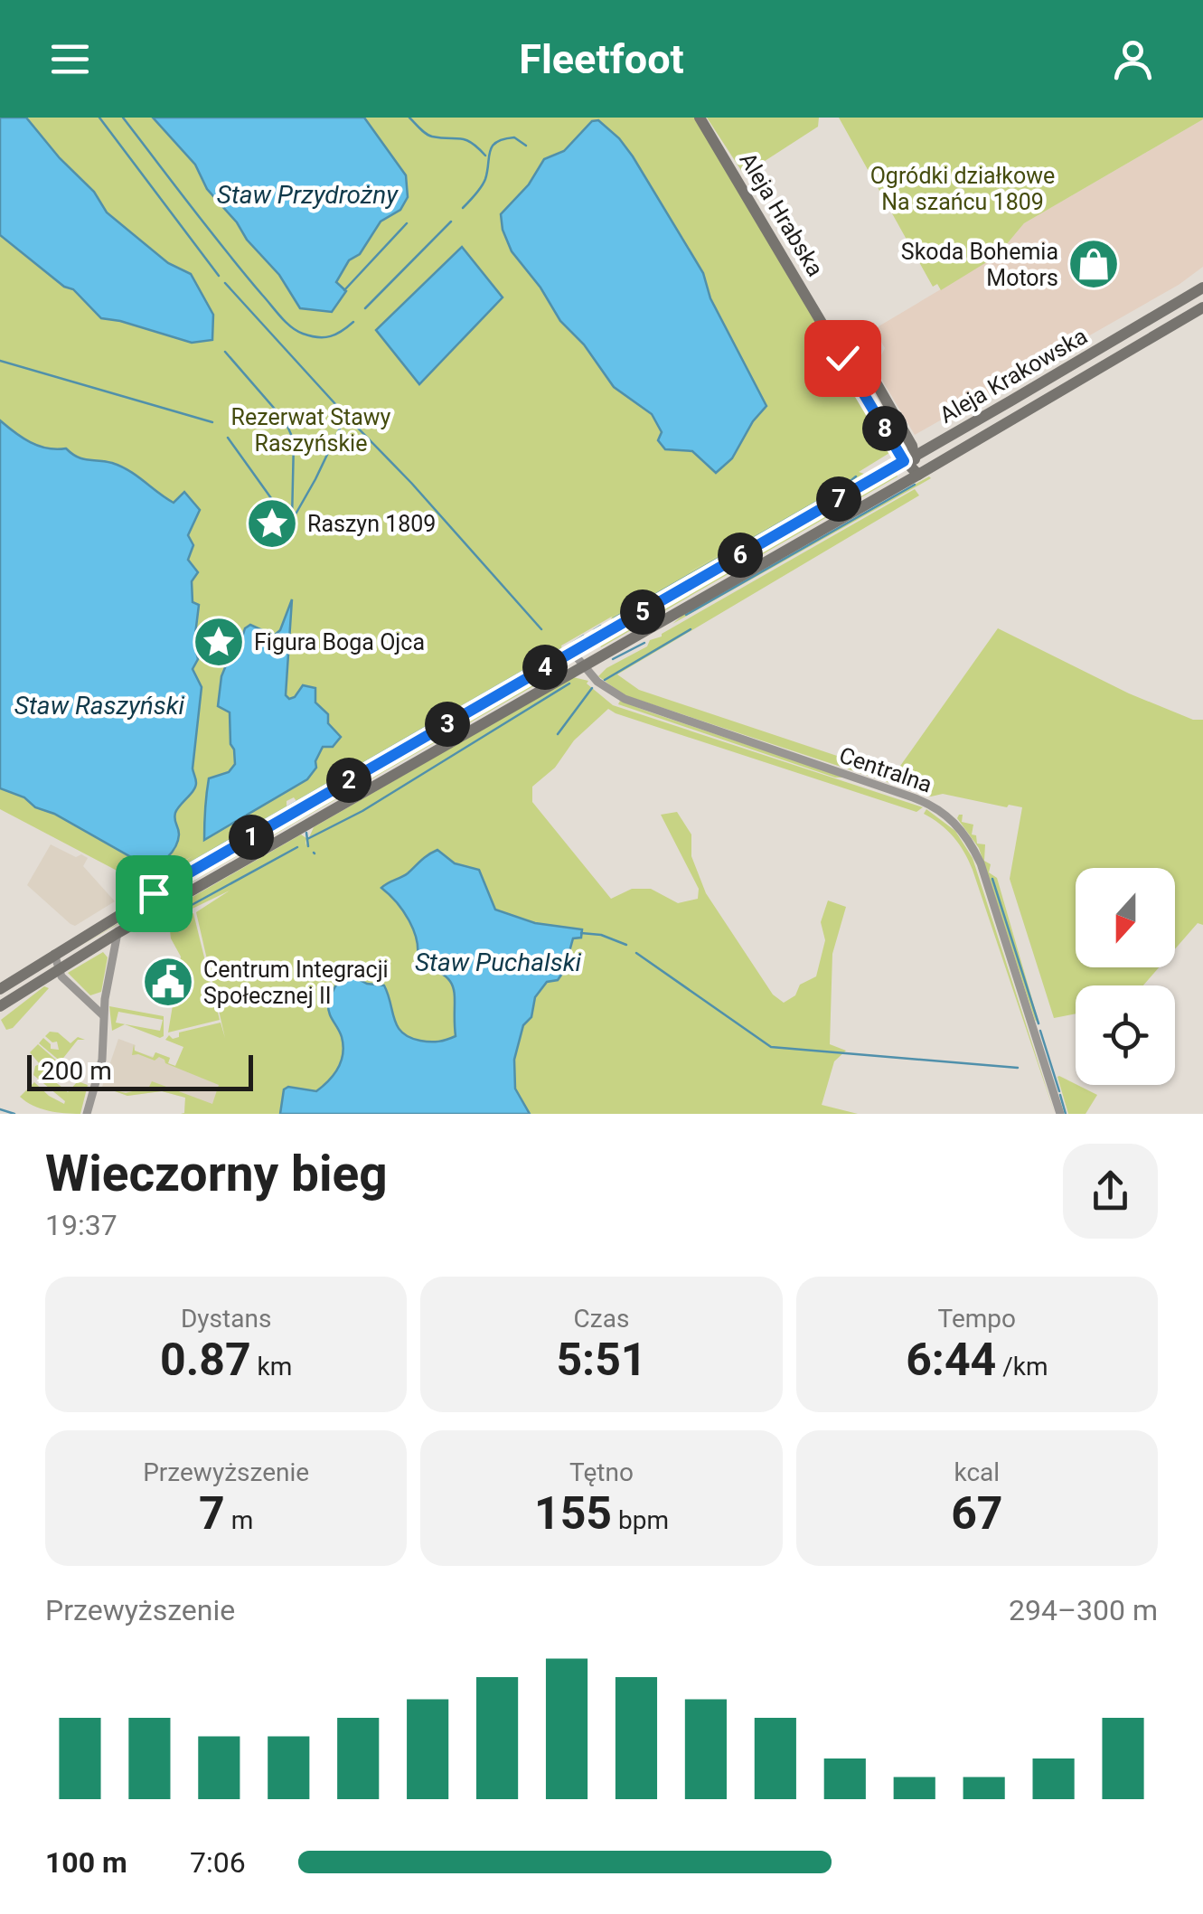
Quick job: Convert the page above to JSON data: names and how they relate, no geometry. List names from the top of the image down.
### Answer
{
  "streets": {
    "main road": ["Aleja Hrabska", "Aleja Krakowska"],
    "street": ["Centralna"]
  },
  "crossings": [
    ["Aleja Krakowska", "Centralna"]
  ],
  "water": ["Staw Przydrożny", "Staw Raszyński", "Staw Puchalski"],
  "parks": ["Ogródki działkowe Na szańcu 1809", "Rezerwat Stawy Raszyńskie"],
  "places": {
    "shop": ["Skoda Bohemia Motors"],
    "place": ["Raszyn 1809", "Figura Boga Ojca"],
    "public building": ["Centrum Integracji Społecznej II"]
  },
  "scale_bar": "200 m",
  "north": "bottom",
  "page": {
    "header": "Fleetfoot",
    "pins": [
      "8",
      "7",
      "6",
      "5",
      "4",
      "3",
      "2",
      "1"
    ],
    "scale": "200 m",
    "heading": ["Wieczorny bieg", "19:37"],
    "stats": [
      ["Dystans", "0.87 km"],
      ["Czas", "5:51"],
      ["Tempo", "6:44 /km"],
      ["Przewyższenie", "7 m"],
      ["Tętno", "155 bpm"],
      ["kcal", "67"]
    ],
    "chart": ["Przewyższenie", "294–300 m"],
    "list": [
      {
        "name": "100 m",
        "note": "7:06"
      }
    ]
  }
}
